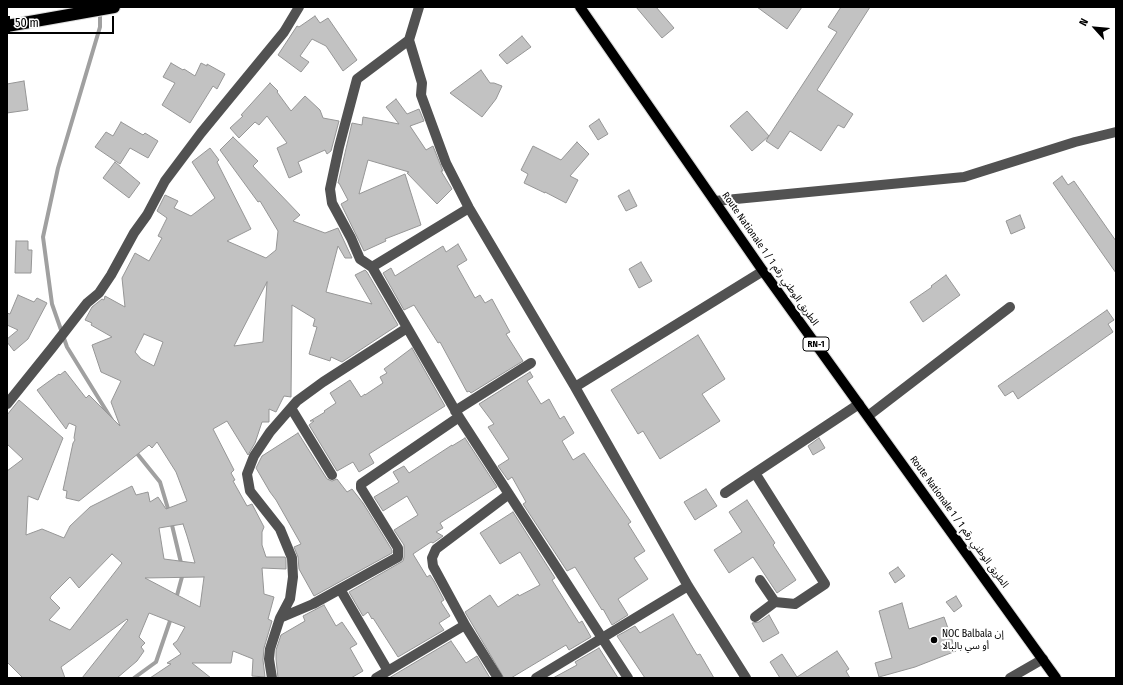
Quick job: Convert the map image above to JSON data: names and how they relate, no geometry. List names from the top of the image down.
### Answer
{
  "streets": {
    "main road": ["Route Nationale 1 / الطريق الوطني رقم 1", "RN-1"]
  },
  "places": ["NOC Balbala إن أو سي بالبالا"],
  "scale_bar": "50 m",
  "north": "top left"
}
